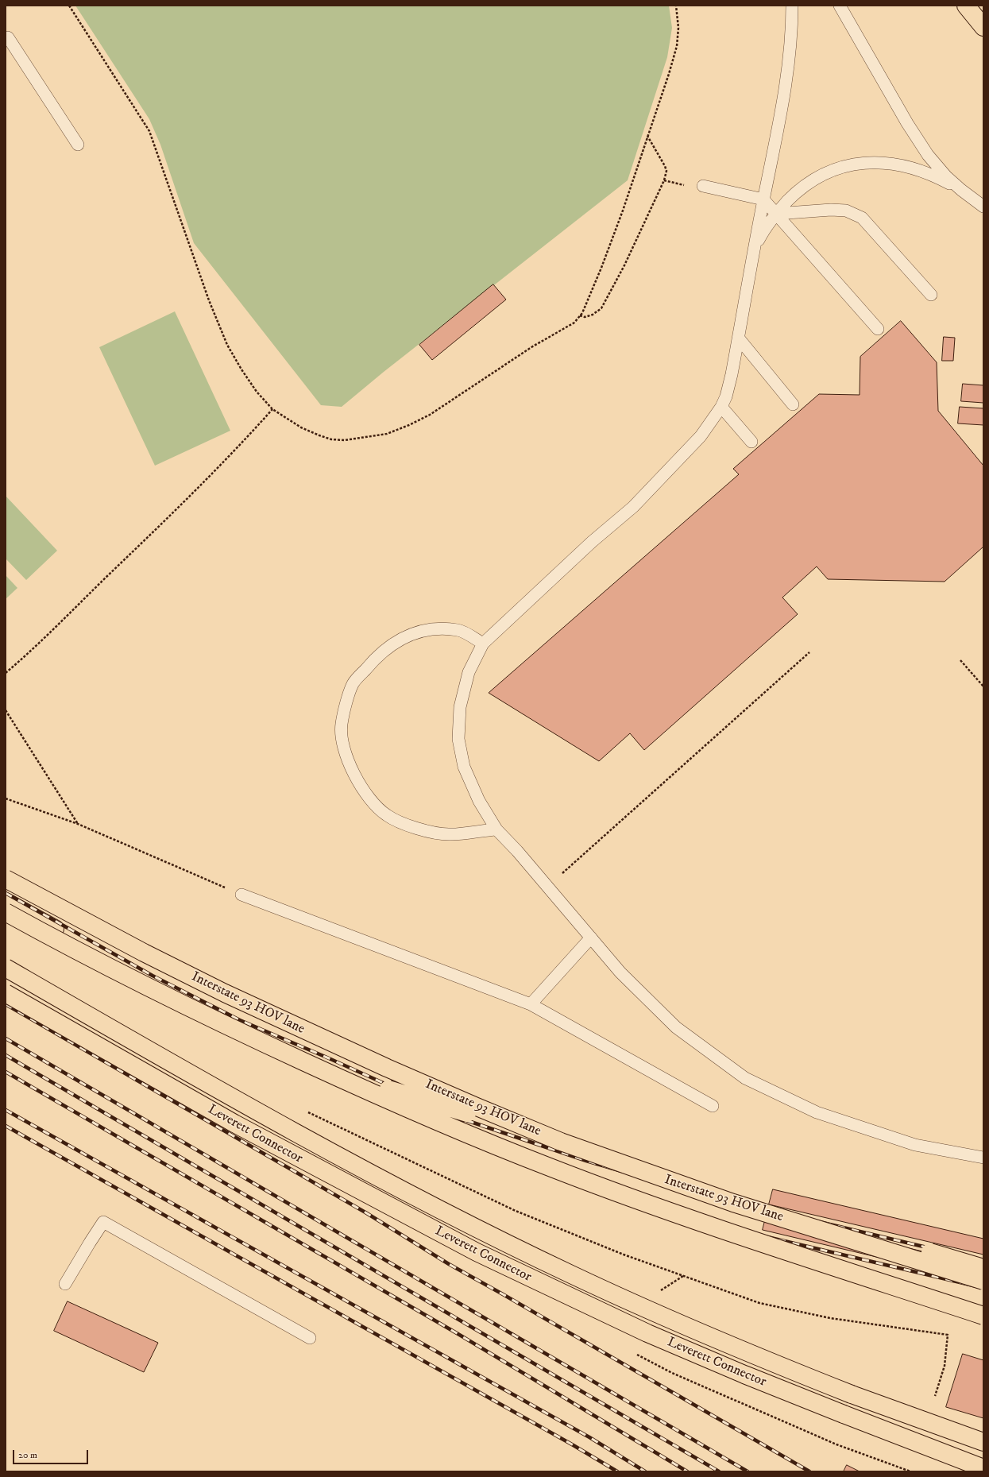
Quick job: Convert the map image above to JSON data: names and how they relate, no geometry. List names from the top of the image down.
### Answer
{
  "streets": {
    "main road": ["Interstate 93 HOV lane", "Leverett Connector"]
  },
  "scale_bar": "20 m"
}
